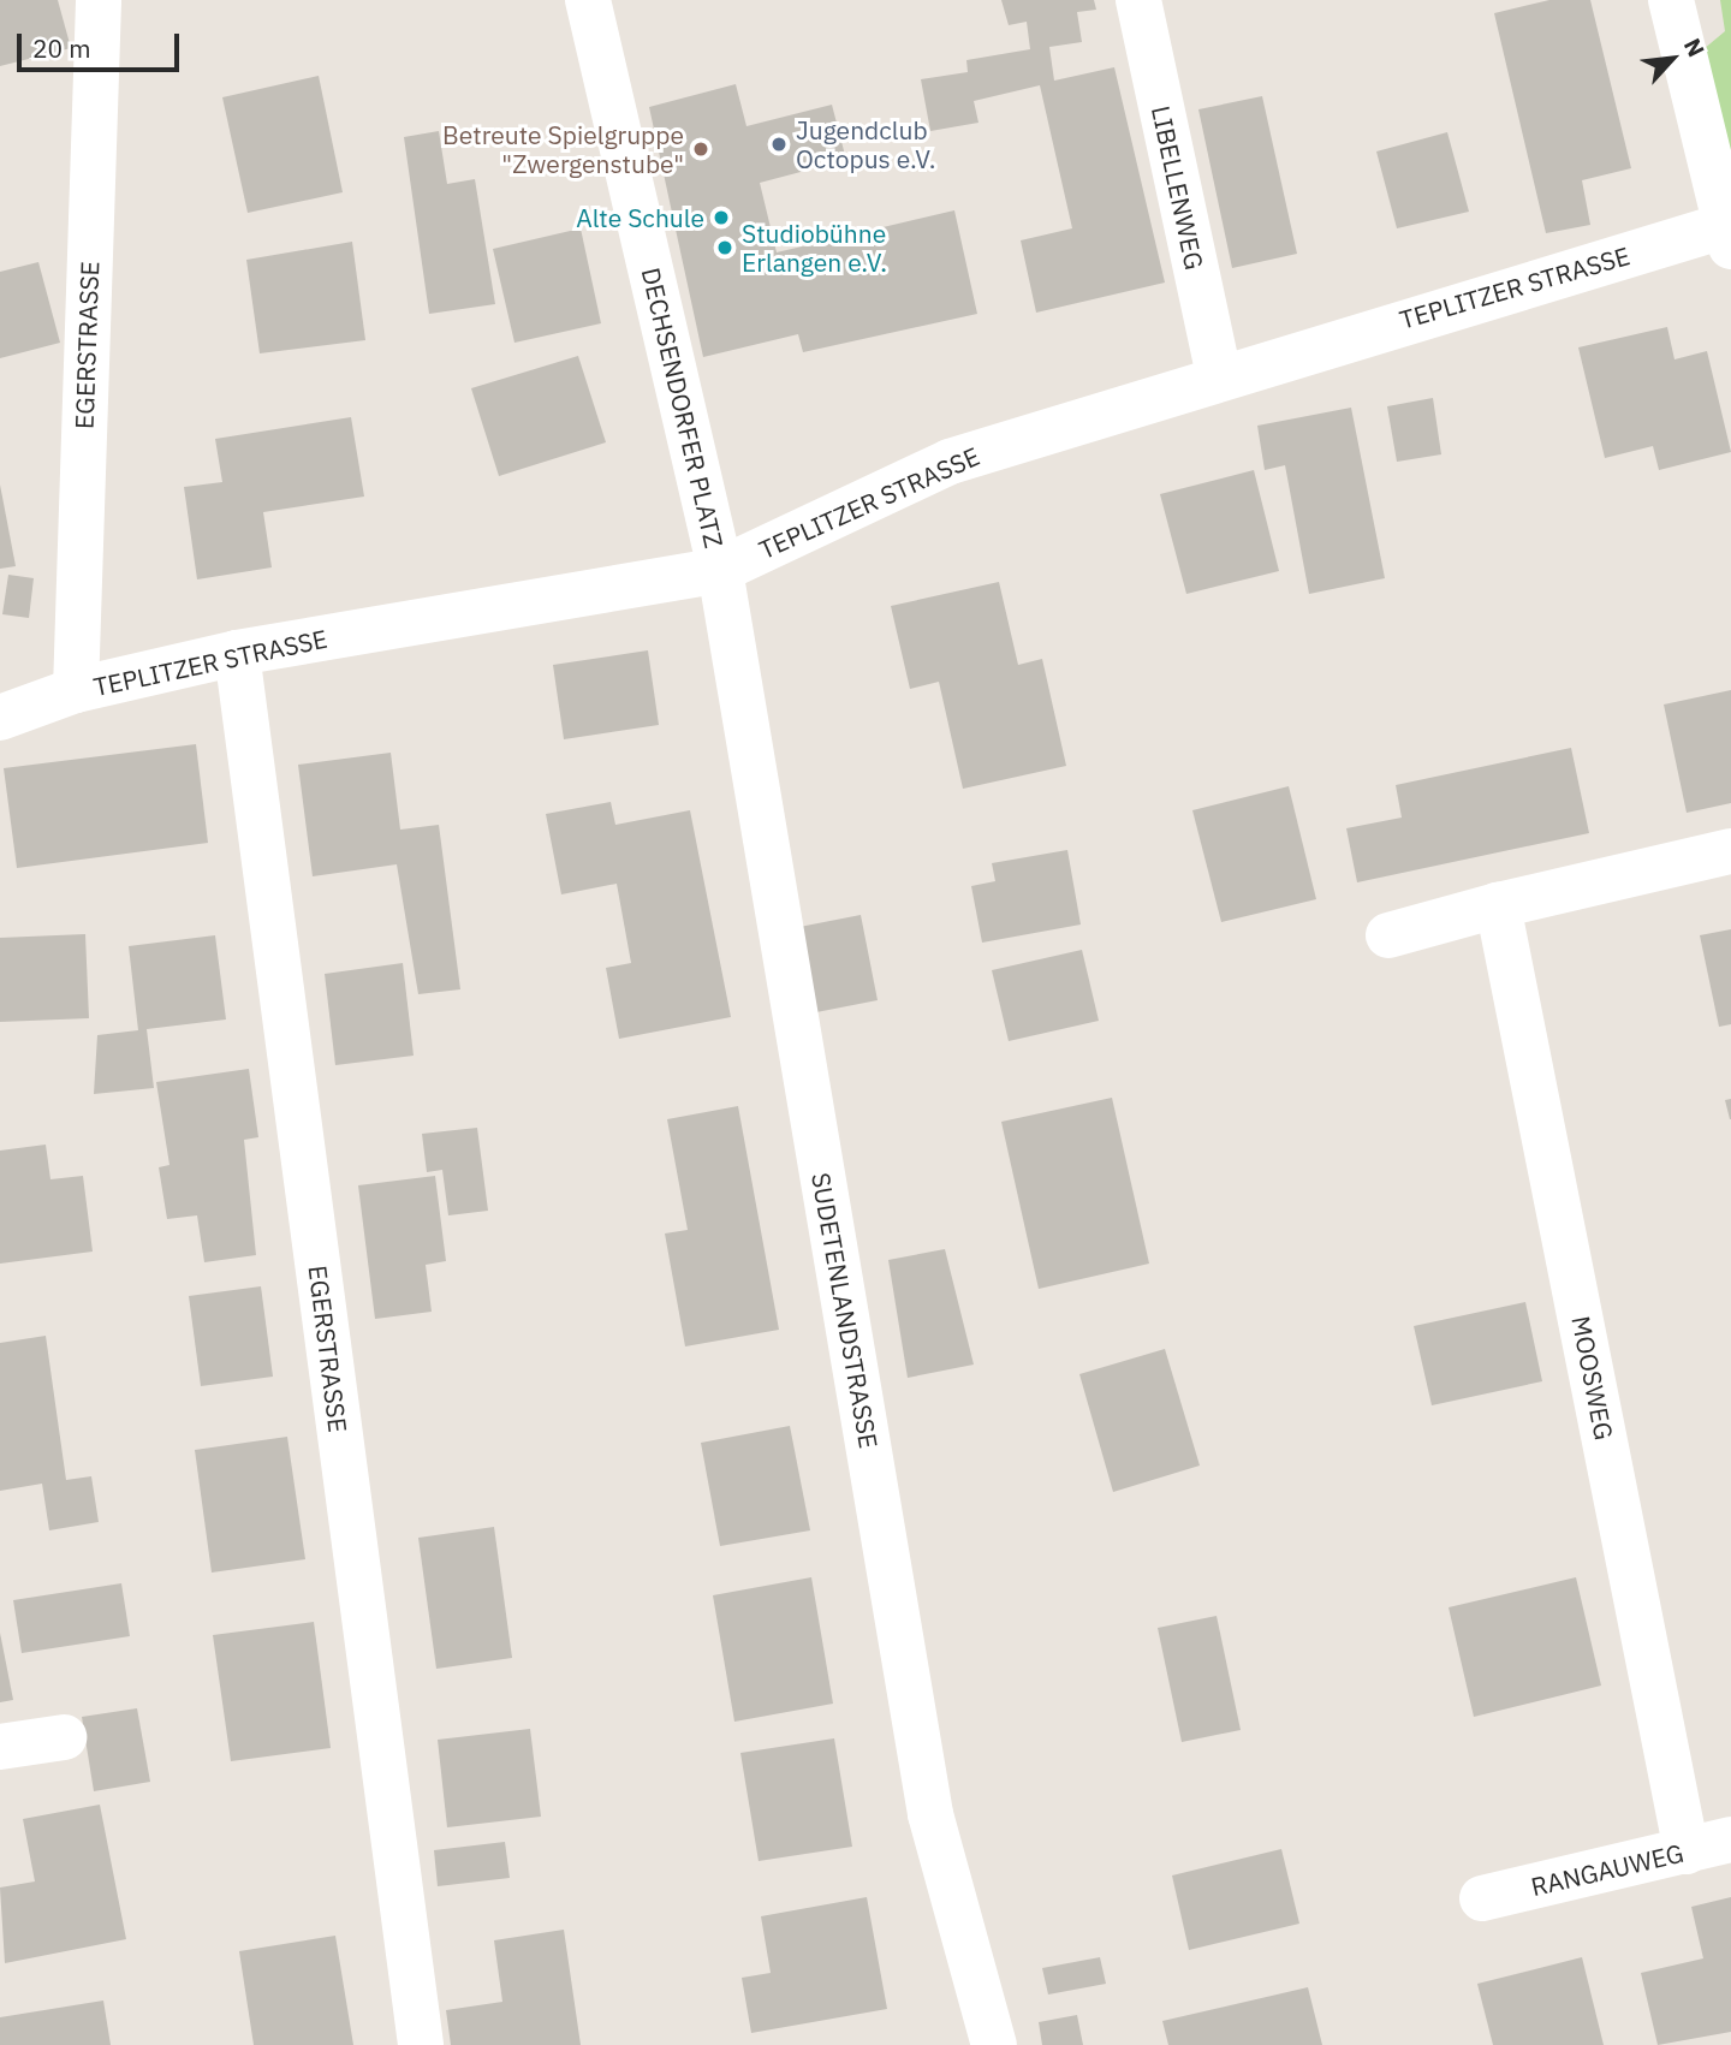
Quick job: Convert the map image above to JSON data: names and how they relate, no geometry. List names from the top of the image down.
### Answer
{
  "streets": {
    "street": [
      "LIBELLENWEG",
      "TEPLITZER STRASSE",
      "EGERSTRASSE",
      "DECHSENDORFER PLATZ",
      "SUDETENLANDSTRASSE",
      "MOOSWEG",
      "RANGAUWEG"
    ]
  },
  "crossings": [
    ["LIBELLENWEG", "TEPLITZER STRASSE"],
    ["TEPLITZER STRASSE", "EGERSTRASSE"],
    ["TEPLITZER STRASSE", "DECHSENDORFER PLATZ"],
    ["TEPLITZER STRASSE", "SUDETENLANDSTRASSE"],
    ["DECHSENDORFER PLATZ", "SUDETENLANDSTRASSE"],
    ["MOOSWEG", "RANGAUWEG"]
  ],
  "places": [
    "Jugendclub Octopus e.V.",
    "Betreute Spielgruppe \"Zwergenstube\"",
    "Alte Schule",
    "Studiobühne Erlangen e.V."
  ],
  "scale_bar": "20 m",
  "north": "top right"
}
